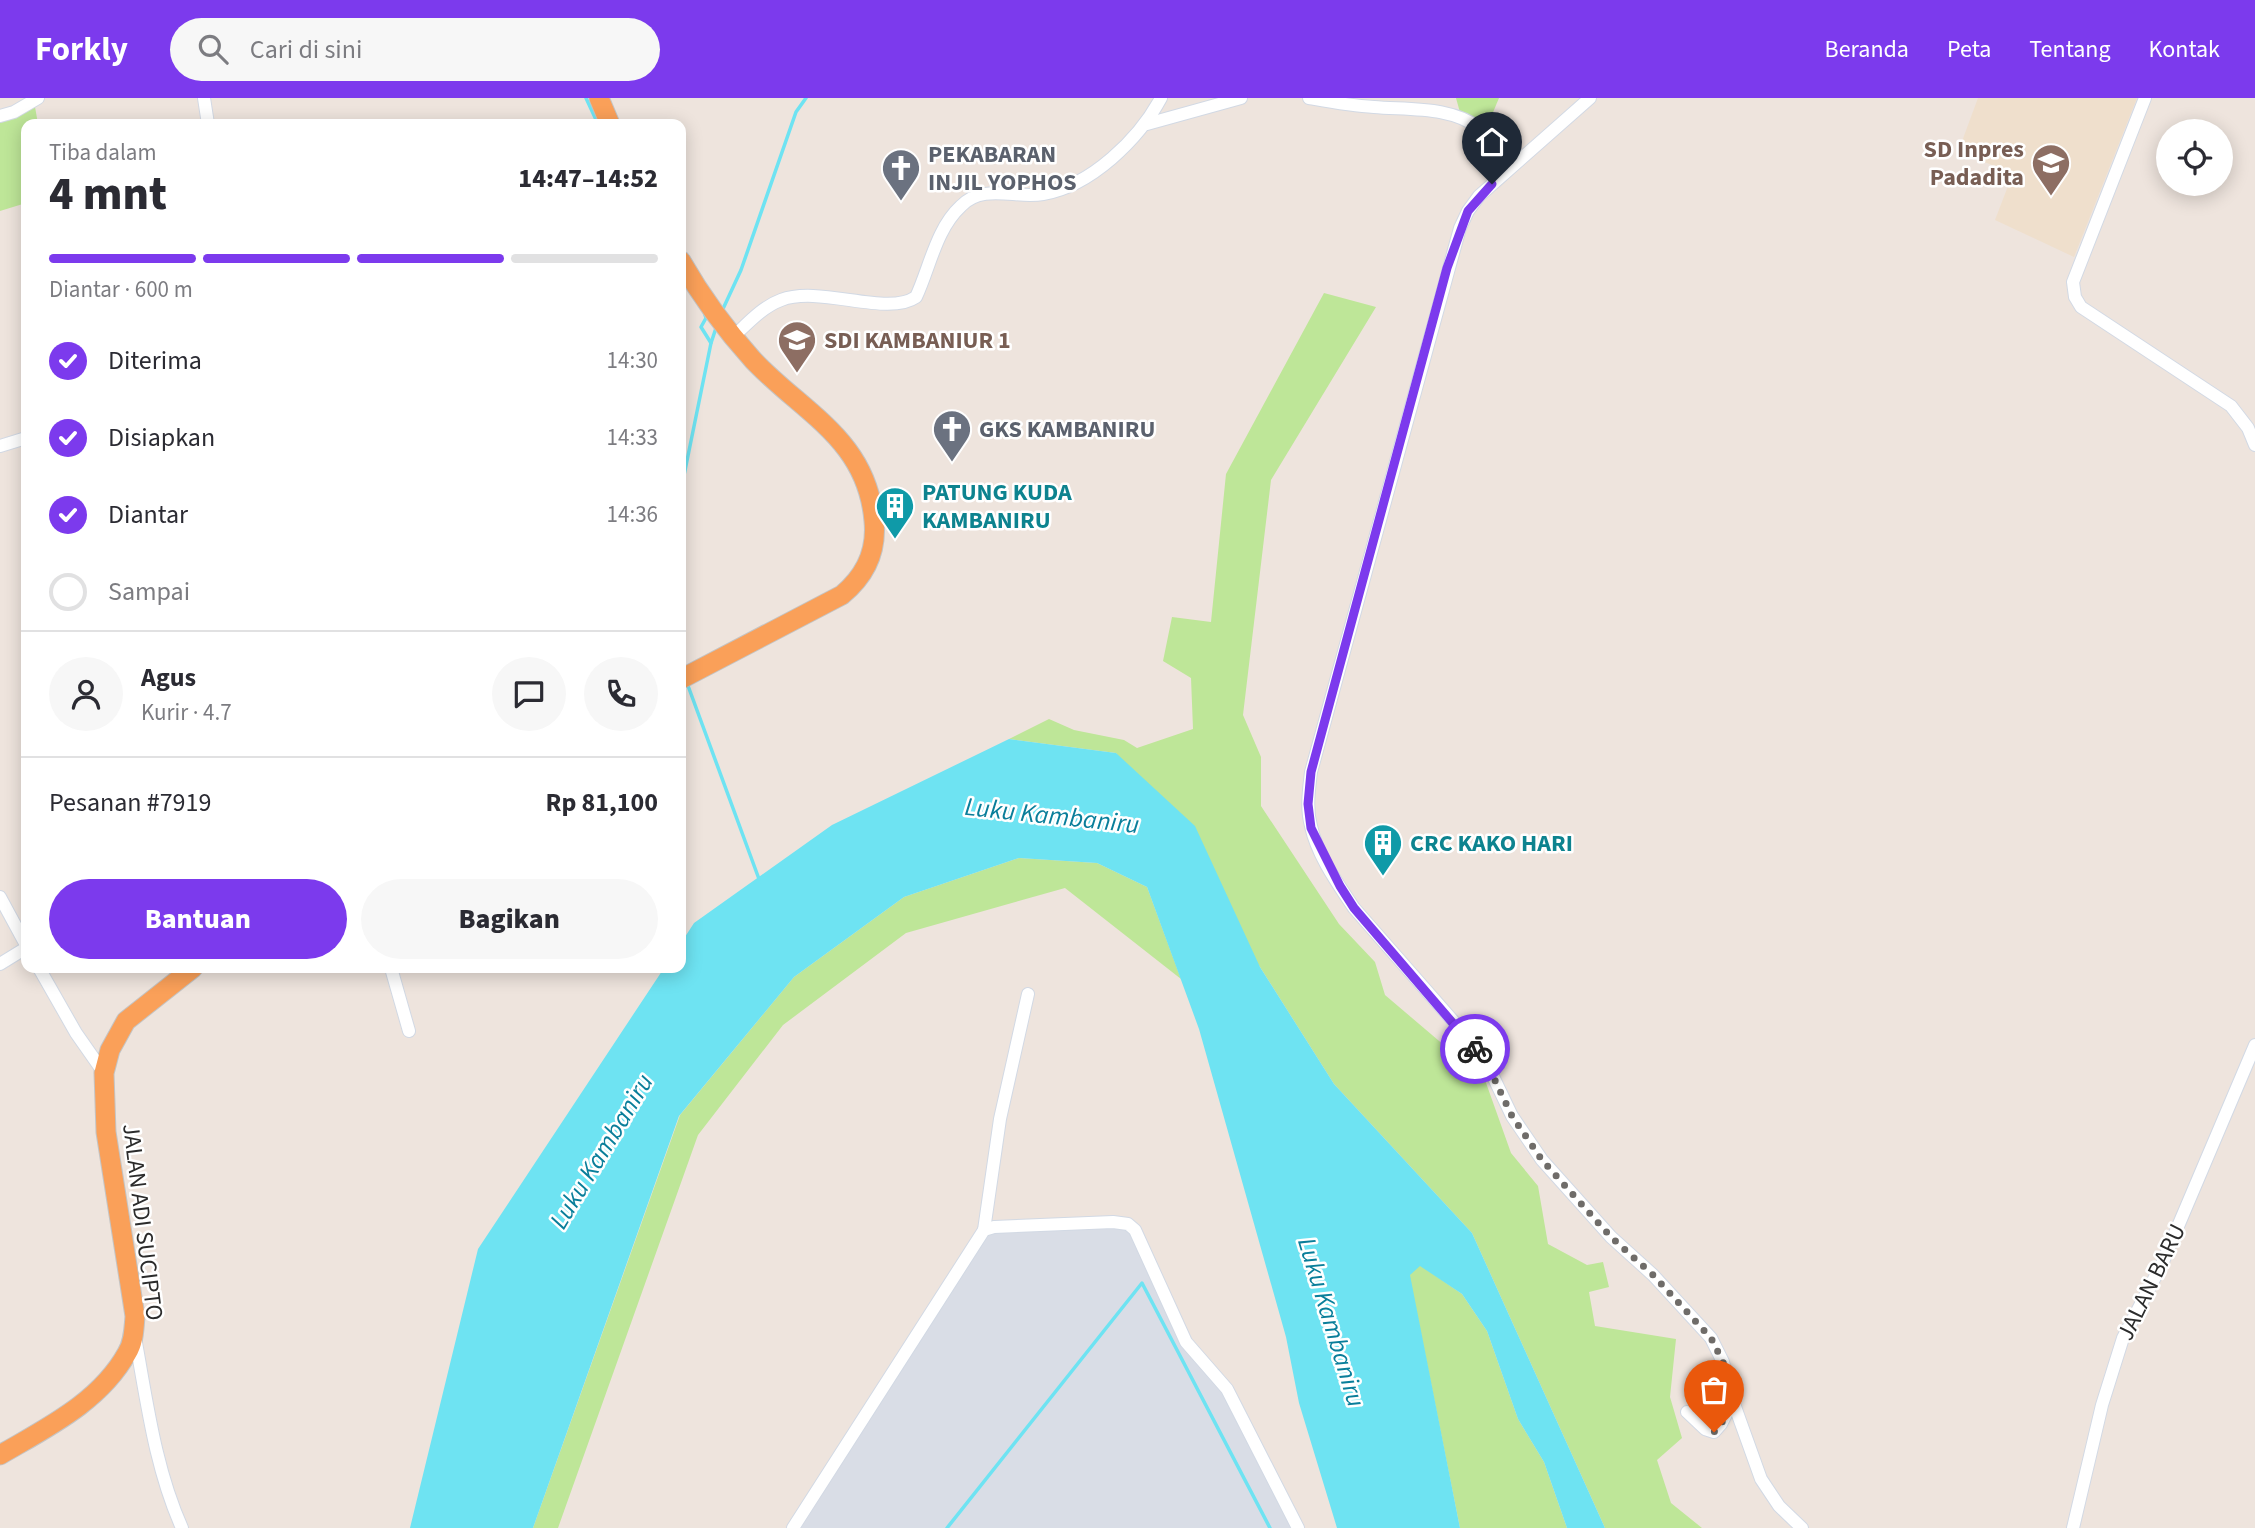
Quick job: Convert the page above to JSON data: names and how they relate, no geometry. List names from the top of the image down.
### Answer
{
  "streets": {
    "highway": ["JALAN ADI SUCIPTO"],
    "street": ["JALAN BARU"]
  },
  "water": ["Luku Kambaniru"],
  "places": {
    "school or university": ["SD Inpres Padadita", "SDI KAMBANIUR 1"],
    "church": ["PEKABARAN INJIL YOPHOS", "GKS KAMBANIRU"],
    "building": ["PATUNG KUDA KAMBANIRU", "CRC KAKO HARI"]
  },
  "page": {
    "header": "Forkly",
    "search": "Cari di sini",
    "nav": [
      "Beranda",
      "Peta",
      "Tentang",
      "Kontak"
    ],
    "heading": ["4 mnt", "Tiba dalam", "14:47–14:52"],
    "panel": [
      "Agus",
      "Kurir · 4.7",
      "Pesanan #7919",
      "Rp 81,100"
    ],
    "bar": "Diantar · 600 m",
    "list": [
      ["Diterima", "14:30"],
      ["Disiapkan", "14:33"],
      ["Diantar", "14:36"],
      "Sampai"
    ],
    "buttons": ["Bantuan", "Bagikan"]
  }
}
